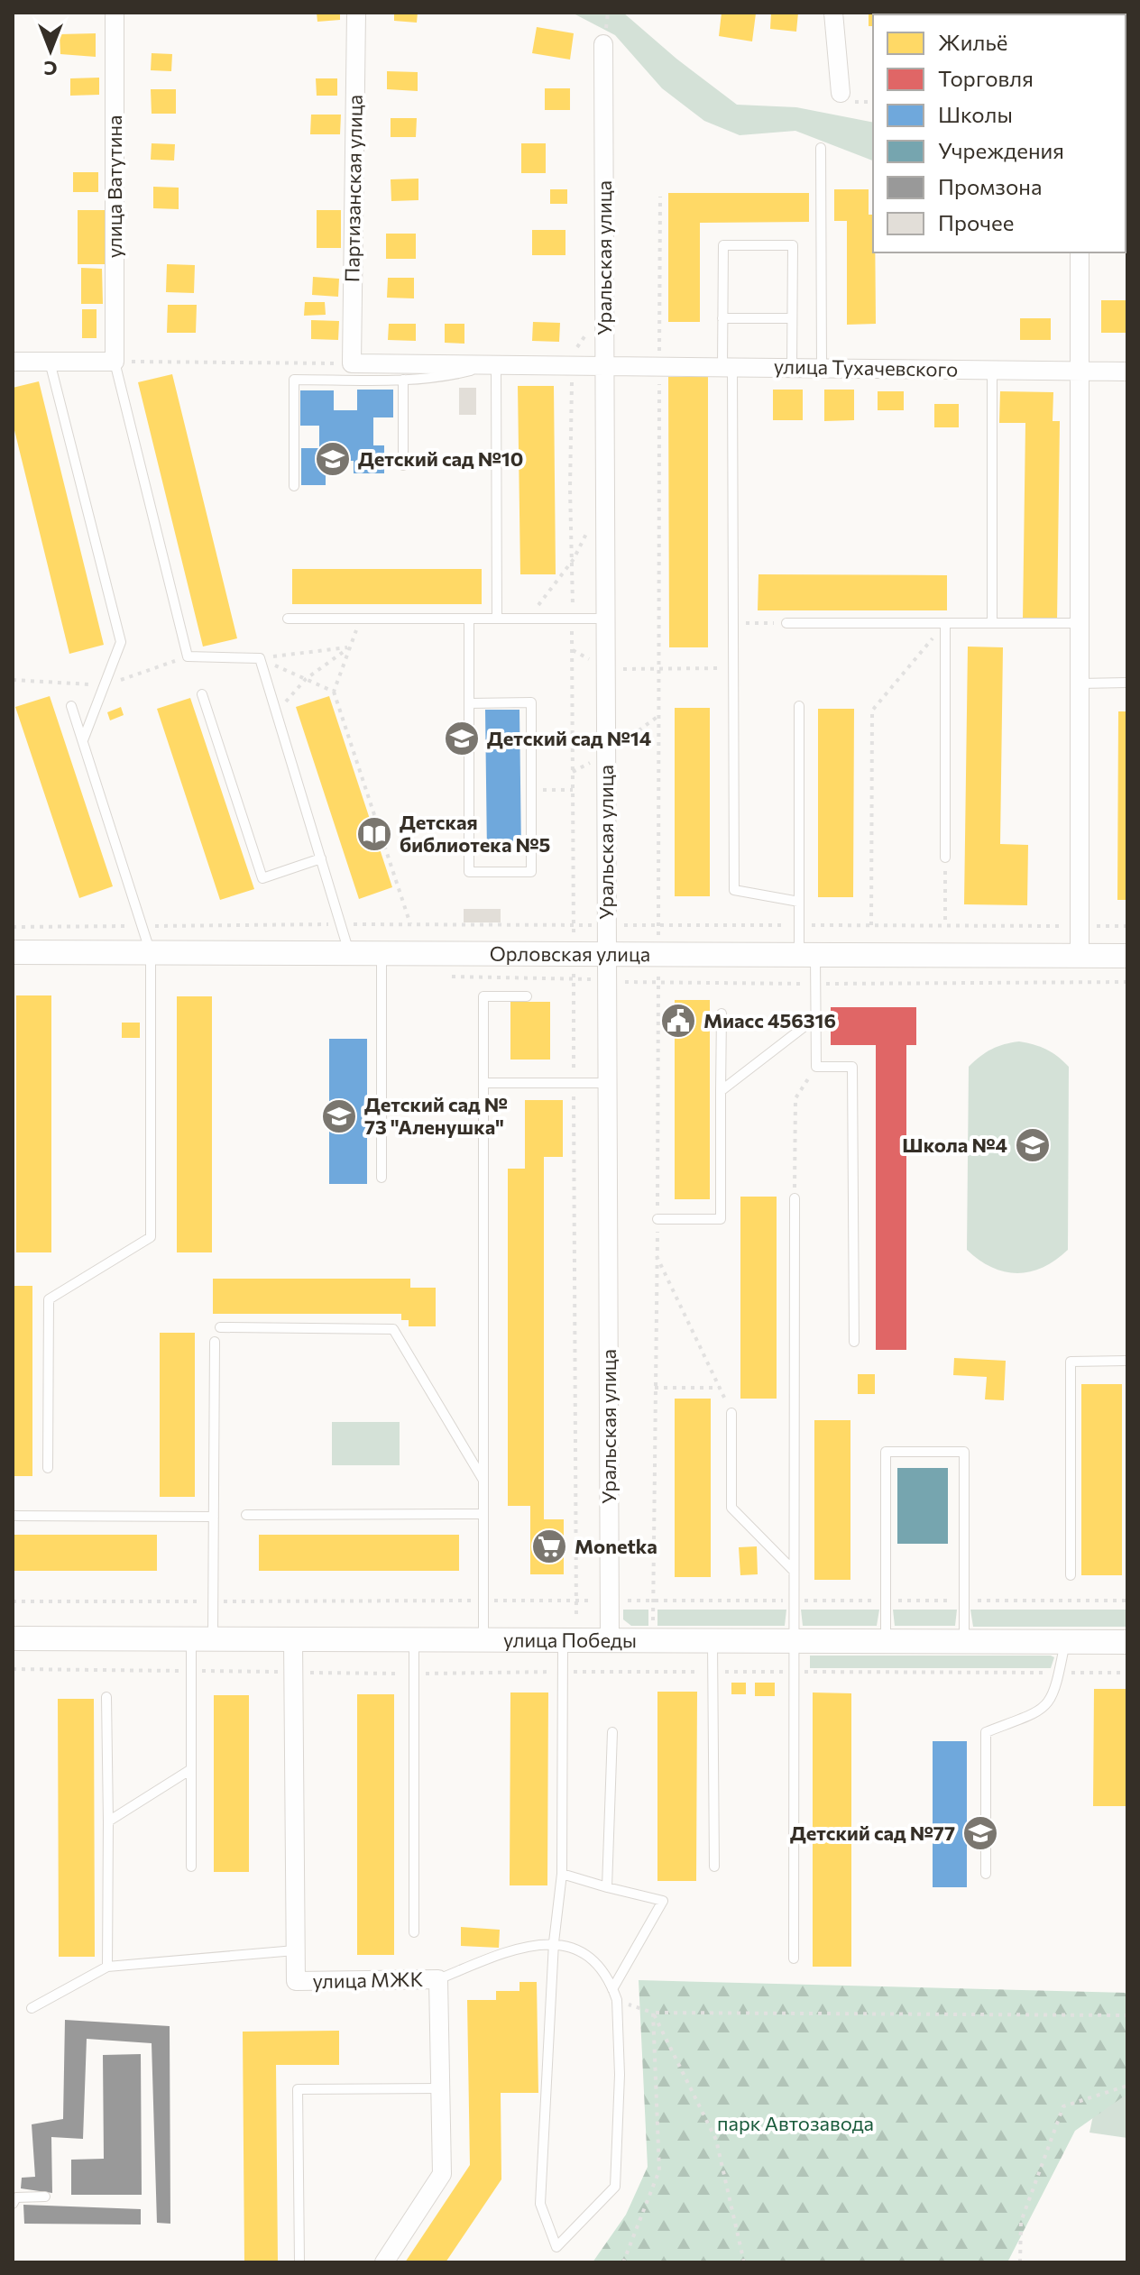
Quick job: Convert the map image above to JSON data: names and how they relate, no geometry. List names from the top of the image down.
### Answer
{
  "streets": {
    "street": [
      "улица Ватутина",
      "Партизанская улица",
      "Уральская улица",
      "улица Тухачевского",
      "Орловская улица",
      "улица Победы",
      "улица МЖК"
    ]
  },
  "crossings": [
    ["Партизанская улица", "улица Тухачевского"],
    ["Уральская улица", "улица Тухачевского"],
    ["Уральская улица", "Орловская улица"],
    ["Уральская улица", "улица Победы"],
    ["улица Победы", "улица МЖК"]
  ],
  "parks": ["парк Автозавода"],
  "places": {
    "school or university": [
      "Детский сад №10",
      "Детский сад №14",
      "Детский сад № 73 \"Аленушка\"",
      "Школа №4",
      "Детский сад №77"
    ],
    "library": ["Детская библиотека №5"],
    "public building": ["Миасс 456316"],
    "supermarket": ["Monetka"]
  },
  "legend": [
    "Жильё",
    "Торговля",
    "Школы",
    "Учреждения",
    "Промзона",
    "Прочее"
  ],
  "north": "bottom"
}
